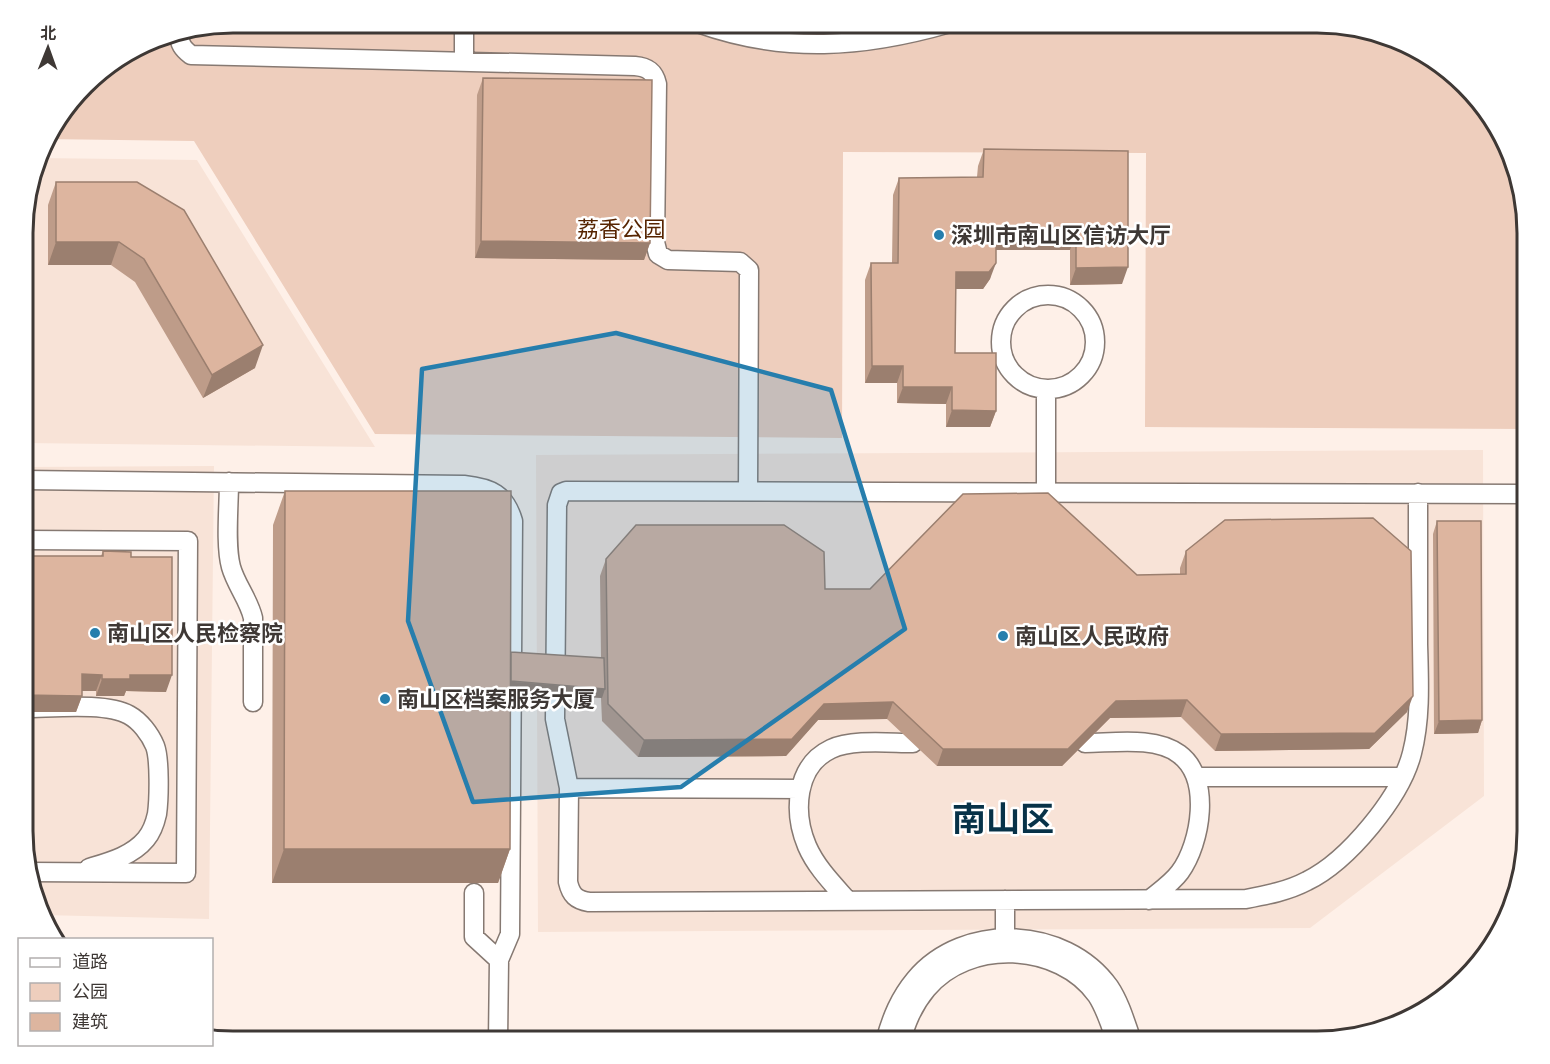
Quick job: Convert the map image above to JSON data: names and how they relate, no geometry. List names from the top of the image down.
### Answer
{
  "districts": ["南山区"],
  "parks": ["荔香公园"],
  "places": [
    "深圳市南山区信访大厅",
    "南山区人民检察院",
    "南山区人民政府",
    "南山区档案服务大厦"
  ],
  "legend": ["道路", "公园", "建筑"],
  "north": "top"
}
